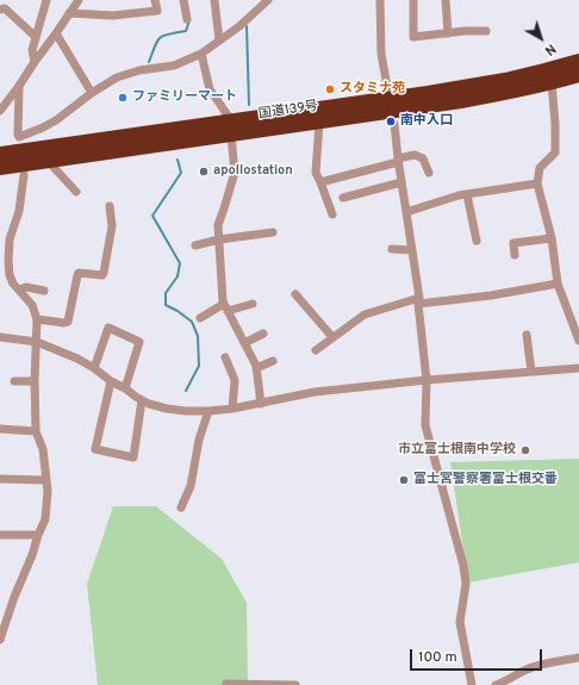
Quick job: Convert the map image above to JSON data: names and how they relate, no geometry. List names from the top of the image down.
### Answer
{
  "streets": {
    "highway": ["国道139号"]
  },
  "places": [
    "スタミナ苑",
    "ファミリーマート",
    "南中入口",
    "apollostation",
    "市立富士根南中学校",
    "富士宮警察署富士根交番"
  ],
  "scale_bar": "100 m",
  "north": "bottom right"
}
